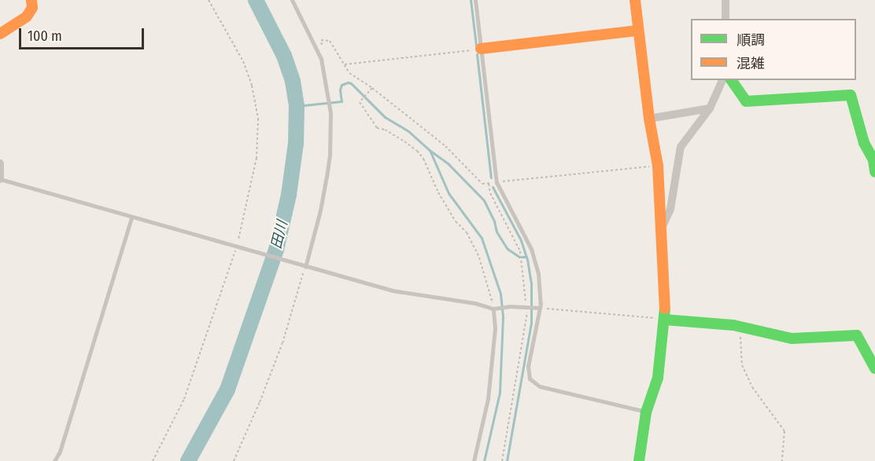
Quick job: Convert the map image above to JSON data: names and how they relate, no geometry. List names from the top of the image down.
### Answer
{
  "water": ["田川"],
  "legend": ["順調", "混雑"],
  "scale_bar": "100 m"
}
